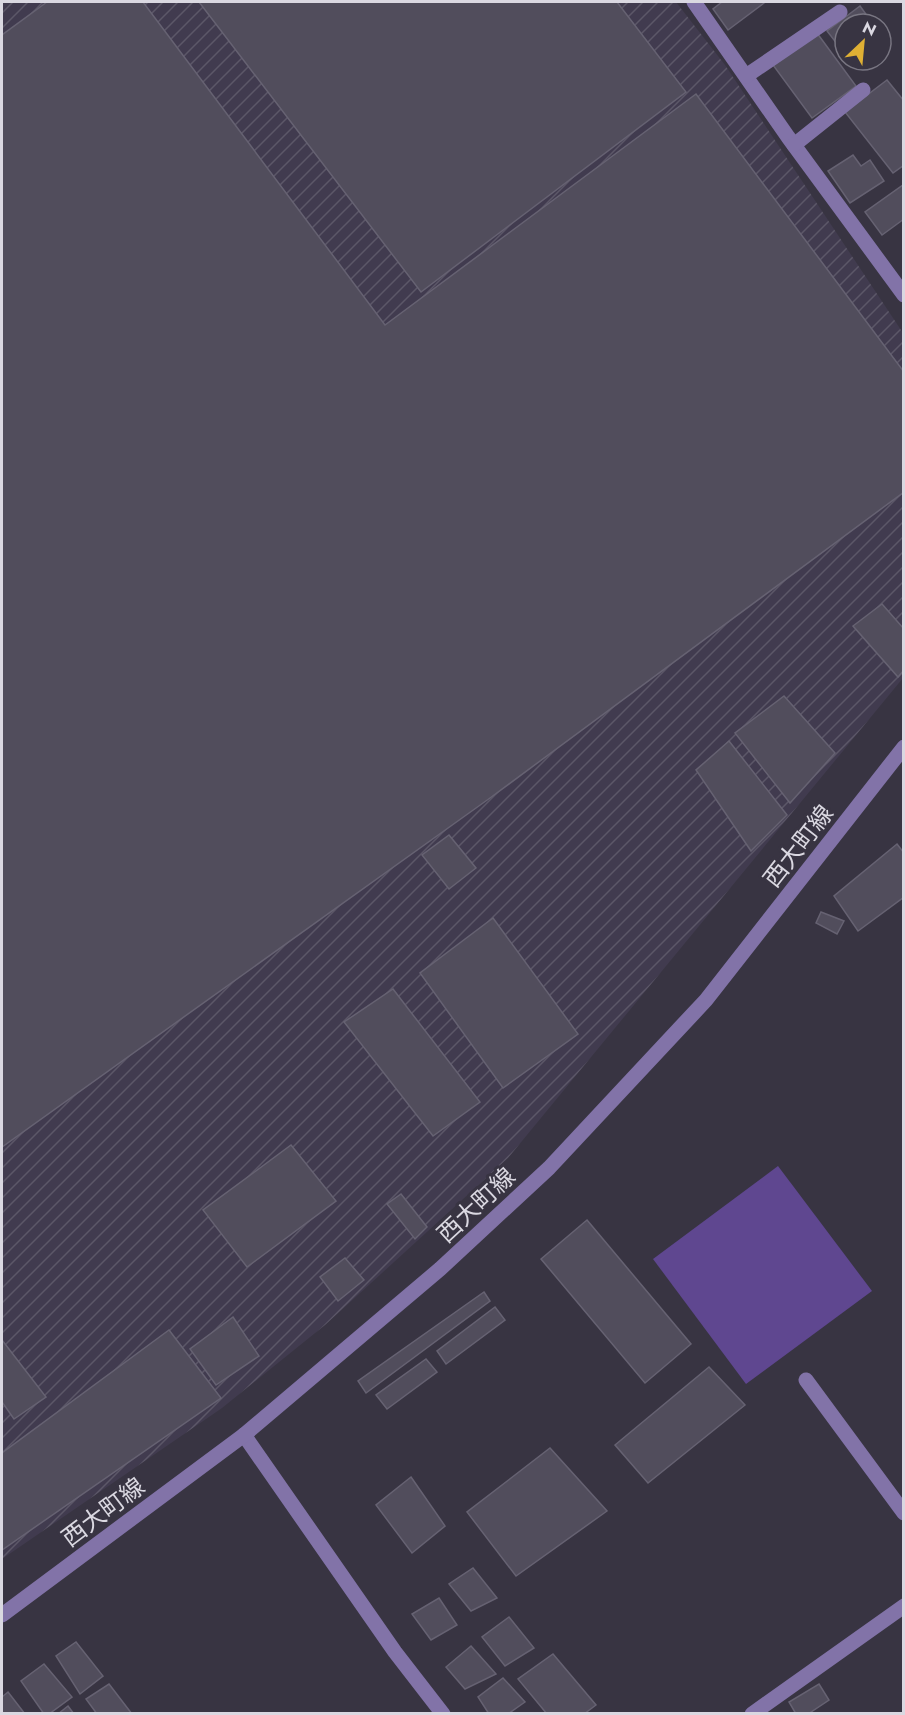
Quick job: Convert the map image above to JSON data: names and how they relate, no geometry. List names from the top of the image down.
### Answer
{
  "streets": {
    "street": ["西大町線"]
  },
  "north": "top right"
}
